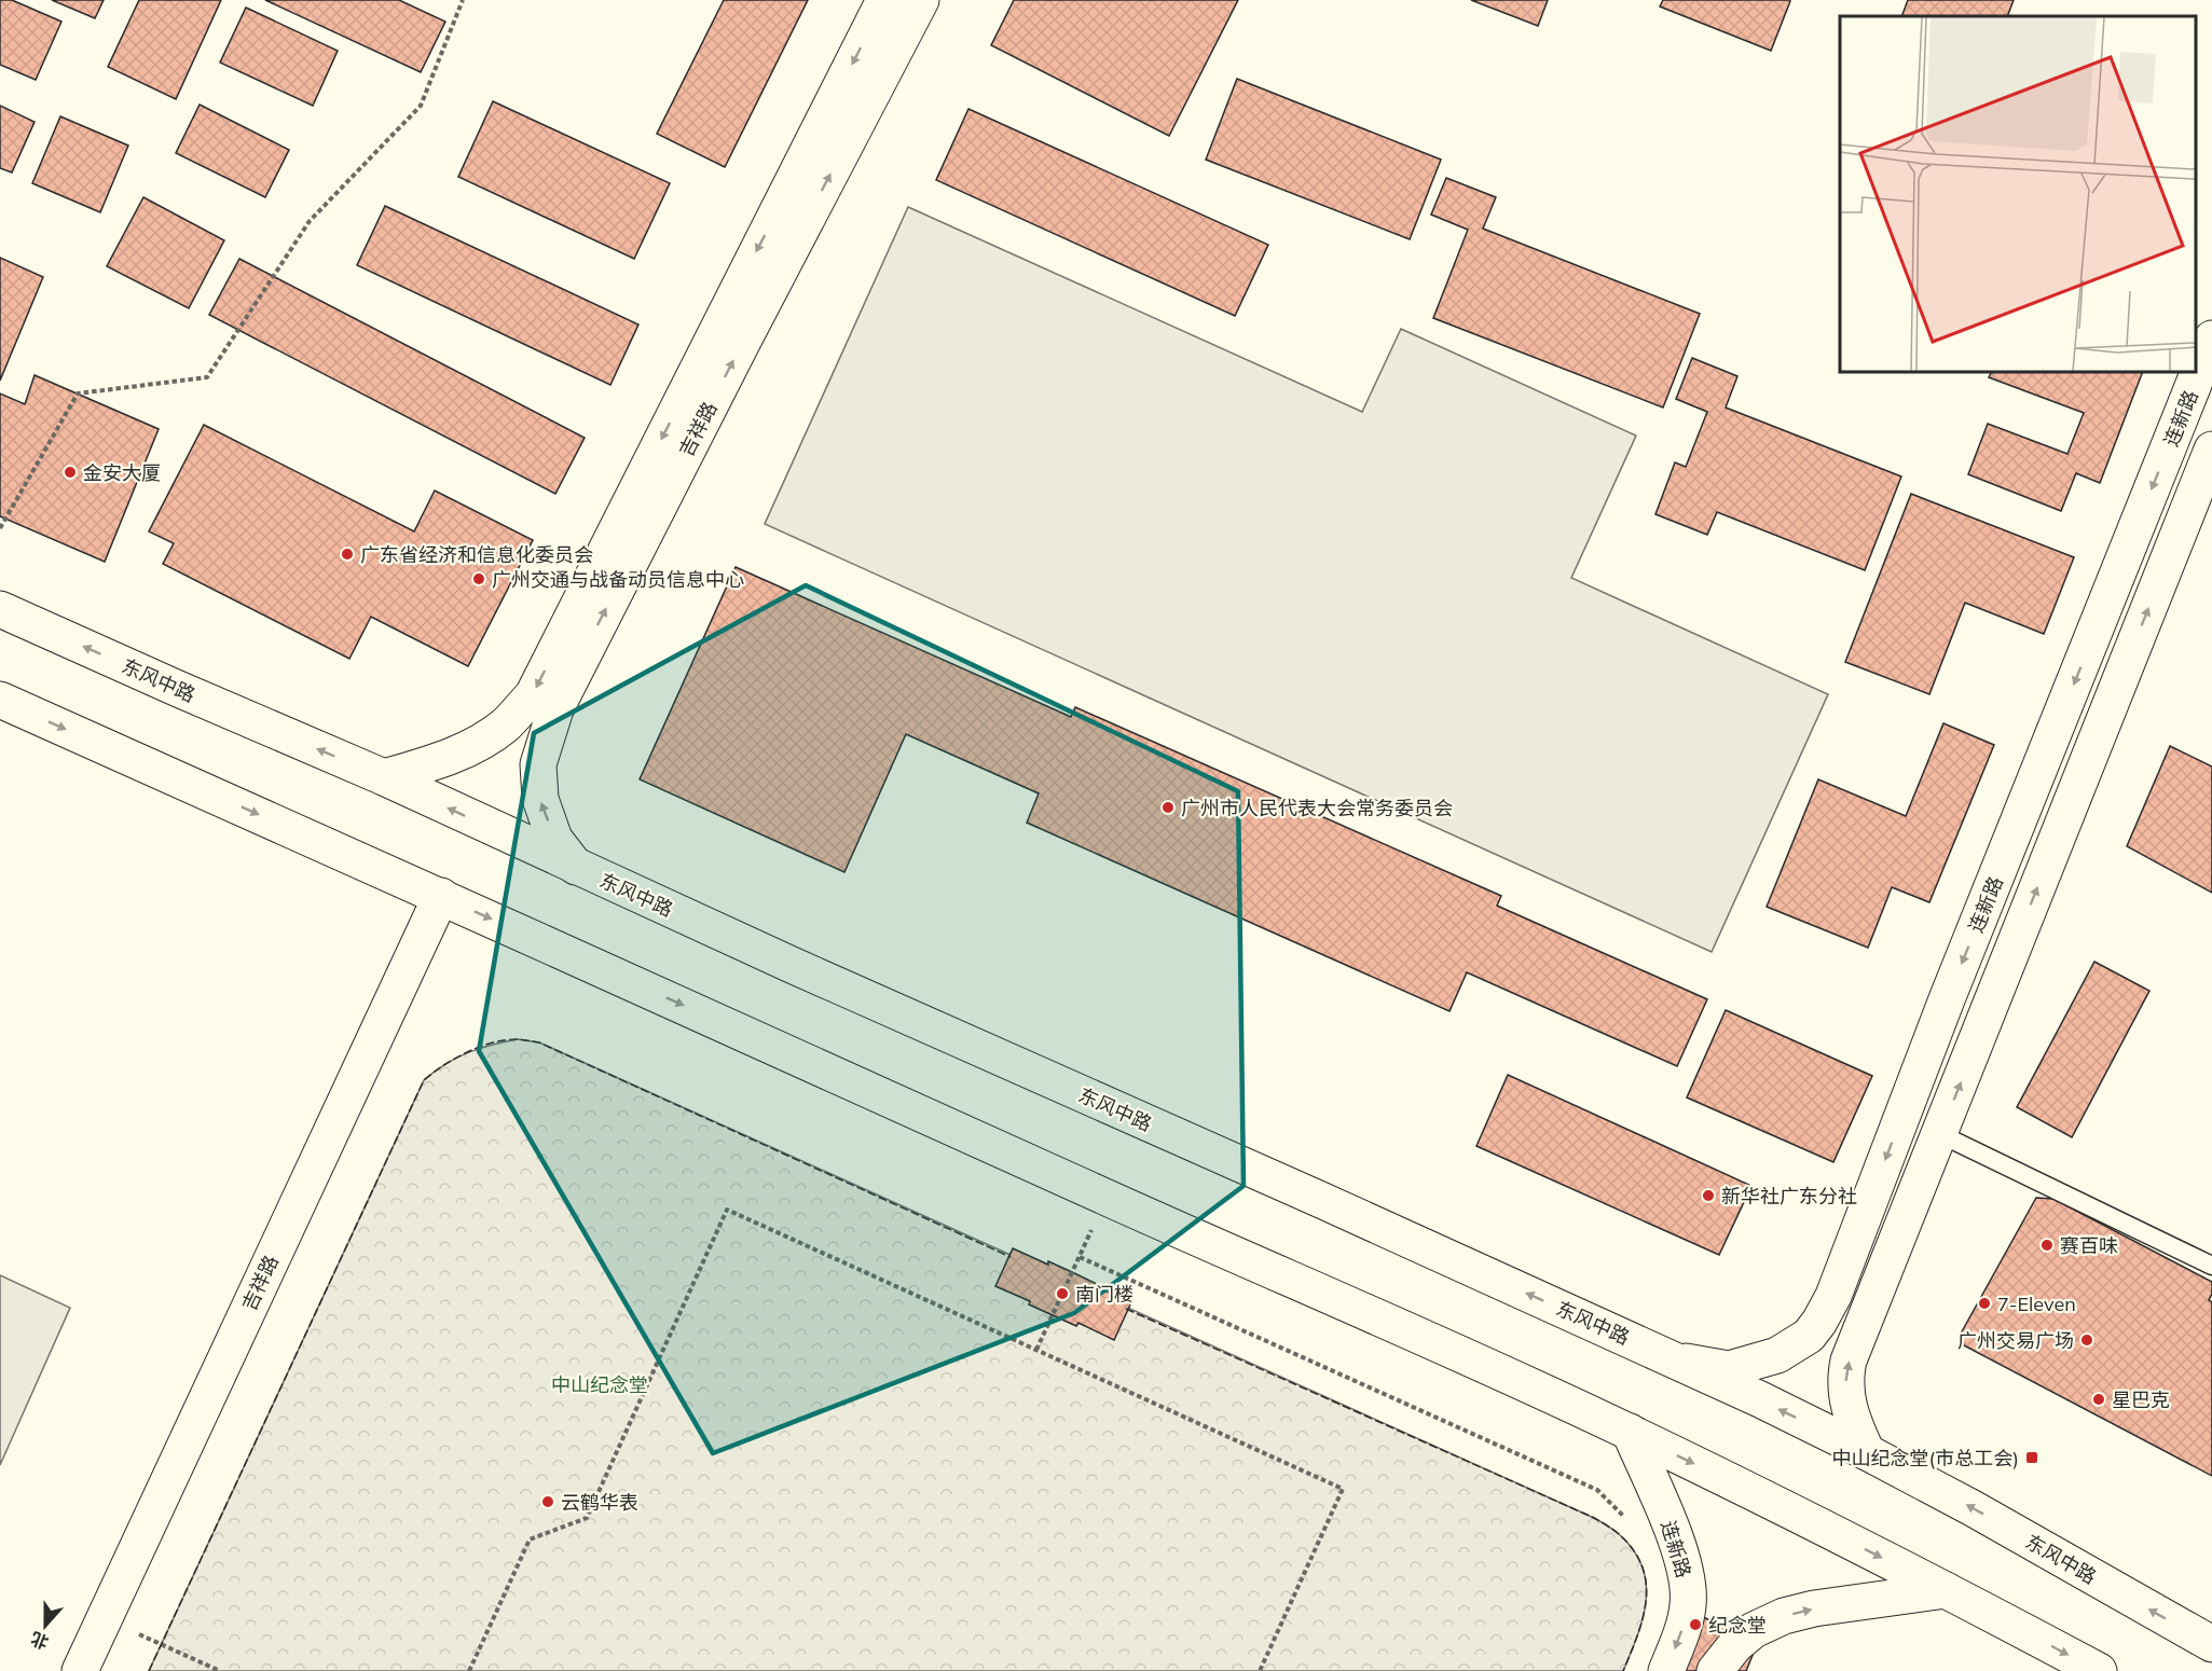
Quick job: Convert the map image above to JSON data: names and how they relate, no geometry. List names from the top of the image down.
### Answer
{
  "streets": {
    "main road": ["连新路", "吉祥路", "东风中路"]
  },
  "crossings": [
    ["连新路", "东风中路"],
    ["吉祥路", "东风中路"]
  ],
  "parks": ["中山纪念堂"],
  "places": {
    "other": [
      "金安大厦",
      "广东省经济和信息化委员会",
      "广州交通与战备动员信息中心",
      "广州市人民代表大会常务委员会",
      "新华社广东分社",
      "赛百味",
      "南门楼",
      "7-Eleven",
      "广州交易广场",
      "星巴克",
      "云鹤华表",
      "纪念堂"
    ],
    "transit": ["中山纪念堂(市总工会)"]
  },
  "north": "bottom"
}
